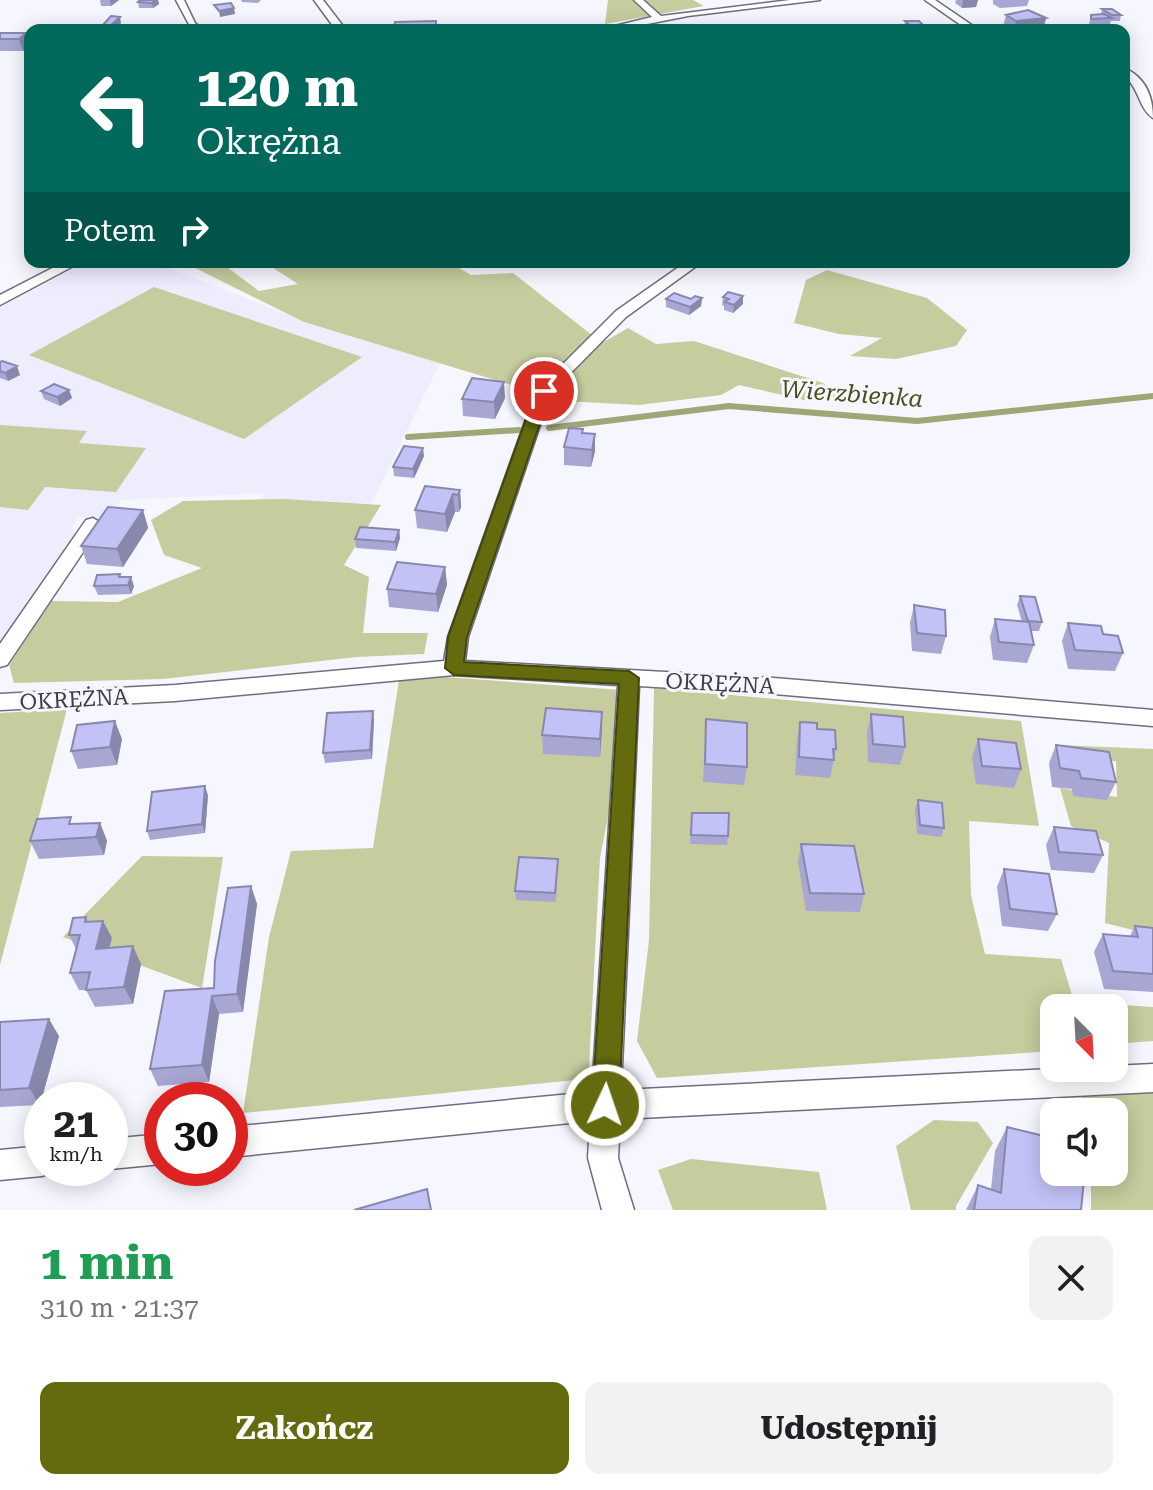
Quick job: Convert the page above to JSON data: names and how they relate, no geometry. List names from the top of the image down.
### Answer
{
  "streets": {
    "street": ["OKRĘŻNA"]
  },
  "water": ["Wierzbienka"],
  "north": "bottom right",
  "page": {
    "turn": ["120 m", "Okrężna"],
    "then": "Potem",
    "speed": "21 km/h",
    "limit": "30",
    "heading": ["1 min", "310 m · 21:37"],
    "buttons": ["Zakończ", "Udostępnij"]
  }
}
